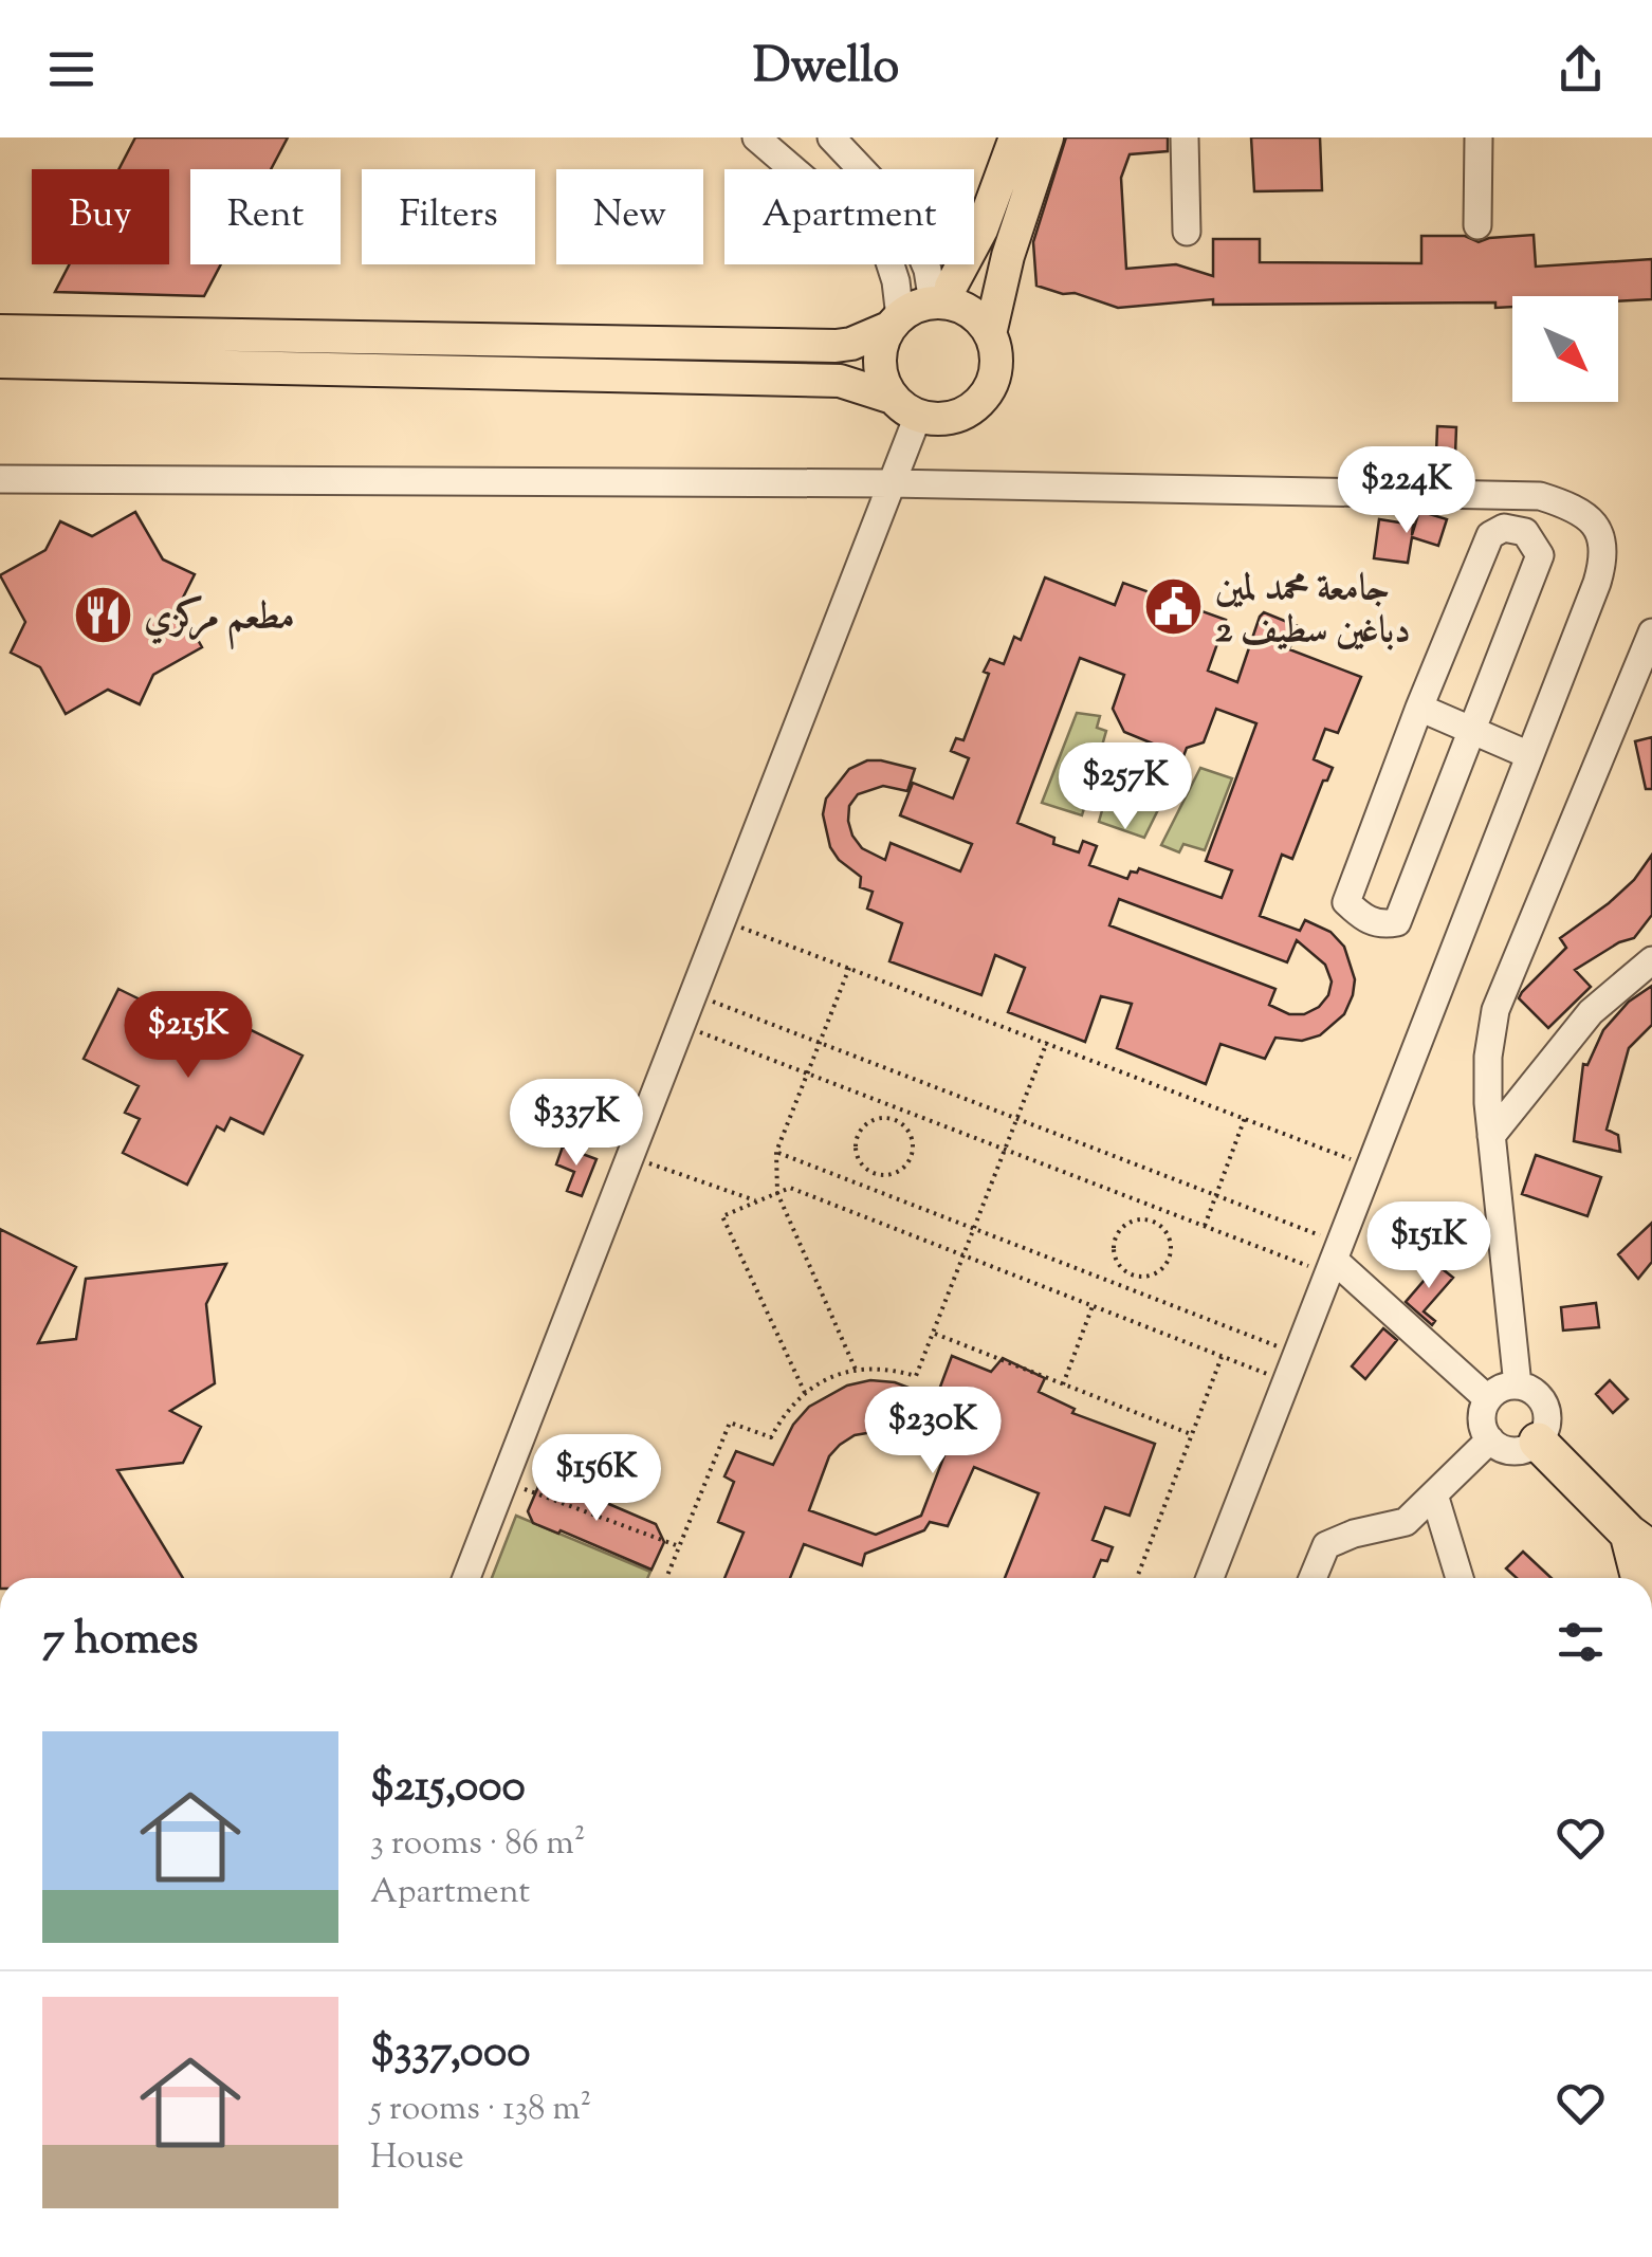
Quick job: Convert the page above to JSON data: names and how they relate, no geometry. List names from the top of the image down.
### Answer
{
  "places": {
    "public building": ["جامعة محمد لمين دباغين سطيف 2"],
    "restaurant": ["مطعم مركزي"]
  },
  "north": "bottom right",
  "page": {
    "header": "Dwello",
    "chip": [
      "Buy",
      "Rent",
      "Filters",
      "New",
      "Apartment"
    ],
    "price": [
      "$224K",
      "$257K",
      "$215K",
      "$337K",
      "$151K",
      "$230K",
      "$156K"
    ],
    "heading": "7 homes",
    "list": [
      {
        "name": "$215,000",
        "note": "3 rooms · 86 m² · Apartment"
      },
      {
        "name": "$337,000",
        "note": "5 rooms · 138 m² · House"
      }
    ]
  }
}
